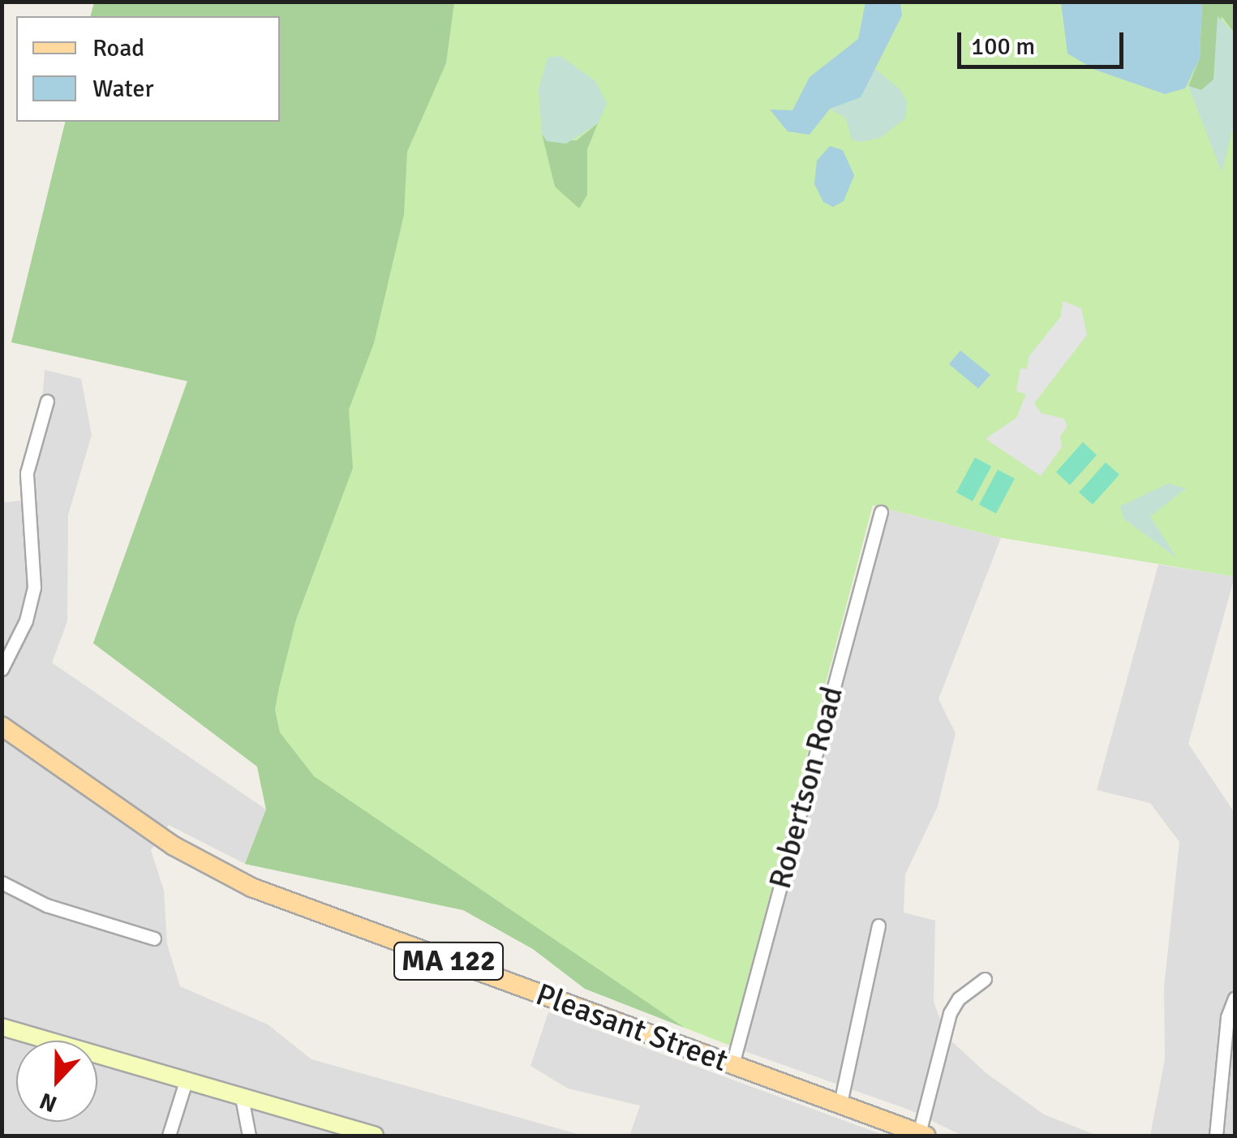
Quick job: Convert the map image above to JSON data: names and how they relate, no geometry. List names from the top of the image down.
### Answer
{
  "streets": {
    "main road": ["MA 122", "Pleasant Street"],
    "street": ["Robertson Road"]
  },
  "crossings": [
    ["Robertson Road", "Pleasant Street"]
  ],
  "legend": ["Road", "Water"],
  "scale_bar": "100 m",
  "north": "bottom"
}
